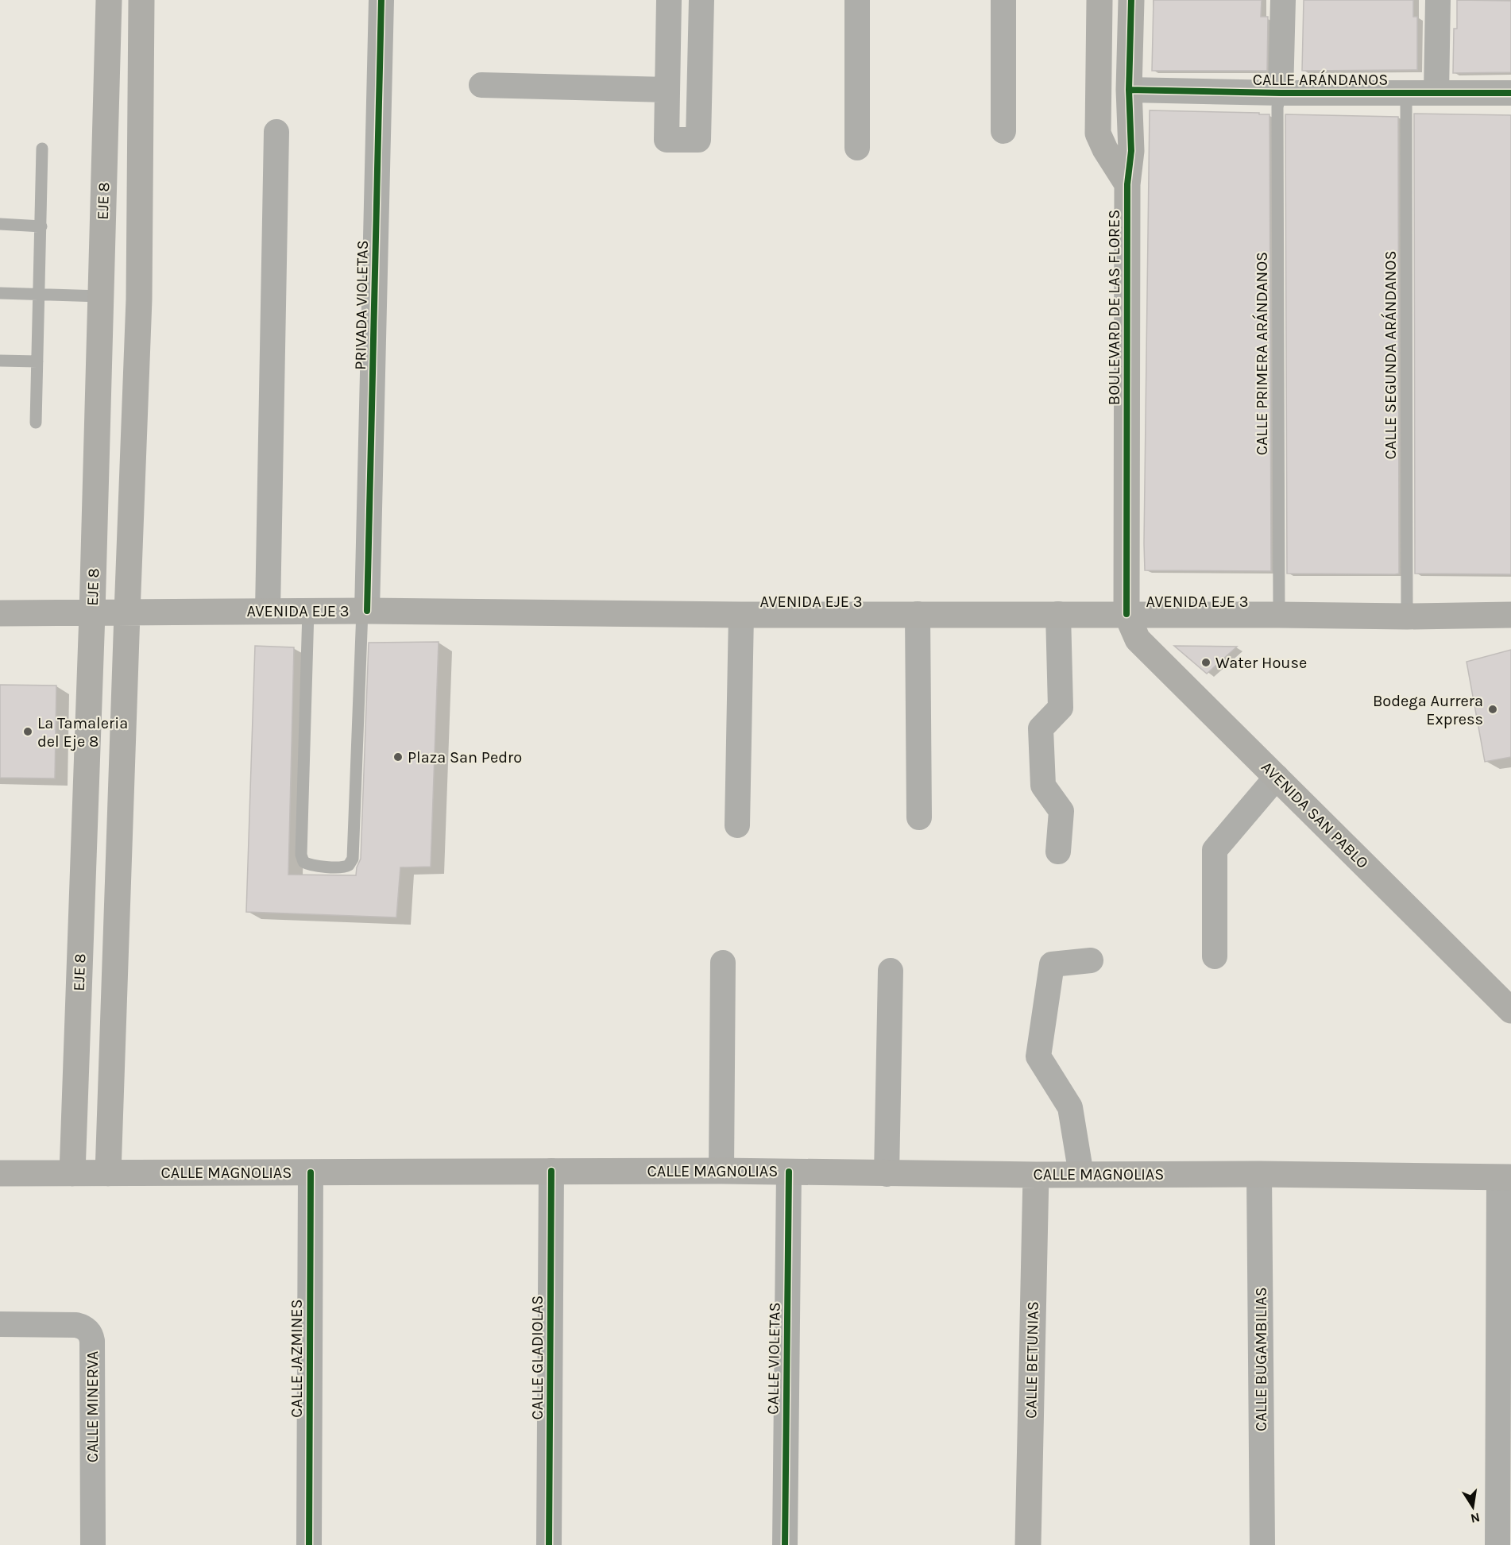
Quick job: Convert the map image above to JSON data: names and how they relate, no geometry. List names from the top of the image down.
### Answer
{
  "streets": {
    "main road": [
      "EJE 8",
      "BOULEVARD DE LAS FLORES",
      "AVENIDA EJE 3",
      "AVENIDA SAN PABLO",
      "CALLE MAGNOLIAS",
      "CALLE BETUNIAS"
    ],
    "street": [
      "CALLE ARÁNDANOS",
      "PRIVADA VIOLETAS",
      "CALLE GLADIOLAS",
      "CALLE JAZMINES",
      "CALLE VIOLETAS",
      "CALLE BUGAMBILIAS",
      "CALLE MINERVA"
    ],
    "lane": ["CALLE PRIMERA ARÁNDANOS", "CALLE SEGUNDA ARÁNDANOS"]
  },
  "crossings": [
    ["CALLE ARÁNDANOS", "BOULEVARD DE LAS FLORES"],
    ["CALLE ARÁNDANOS", "CALLE PRIMERA ARÁNDANOS"],
    ["CALLE ARÁNDANOS", "CALLE SEGUNDA ARÁNDANOS"],
    ["EJE 8", "AVENIDA EJE 3"],
    ["EJE 8", "CALLE MAGNOLIAS"],
    ["PRIVADA VIOLETAS", "AVENIDA EJE 3"],
    ["BOULEVARD DE LAS FLORES", "AVENIDA EJE 3"],
    ["BOULEVARD DE LAS FLORES", "AVENIDA SAN PABLO"],
    ["CALLE PRIMERA ARÁNDANOS", "AVENIDA EJE 3"],
    ["CALLE SEGUNDA ARÁNDANOS", "AVENIDA EJE 3"],
    ["AVENIDA EJE 3", "AVENIDA SAN PABLO"],
    ["CALLE MAGNOLIAS", "CALLE GLADIOLAS"],
    ["CALLE MAGNOLIAS", "CALLE JAZMINES"],
    ["CALLE MAGNOLIAS", "CALLE VIOLETAS"],
    ["CALLE MAGNOLIAS", "CALLE BUGAMBILIAS"],
    ["CALLE MAGNOLIAS", "CALLE BETUNIAS"]
  ],
  "places": [
    "Water House",
    "Bodega Aurrera Express",
    "La Tamaleria del Eje 8",
    "Plaza San Pedro"
  ],
  "north": "bottom"
}
